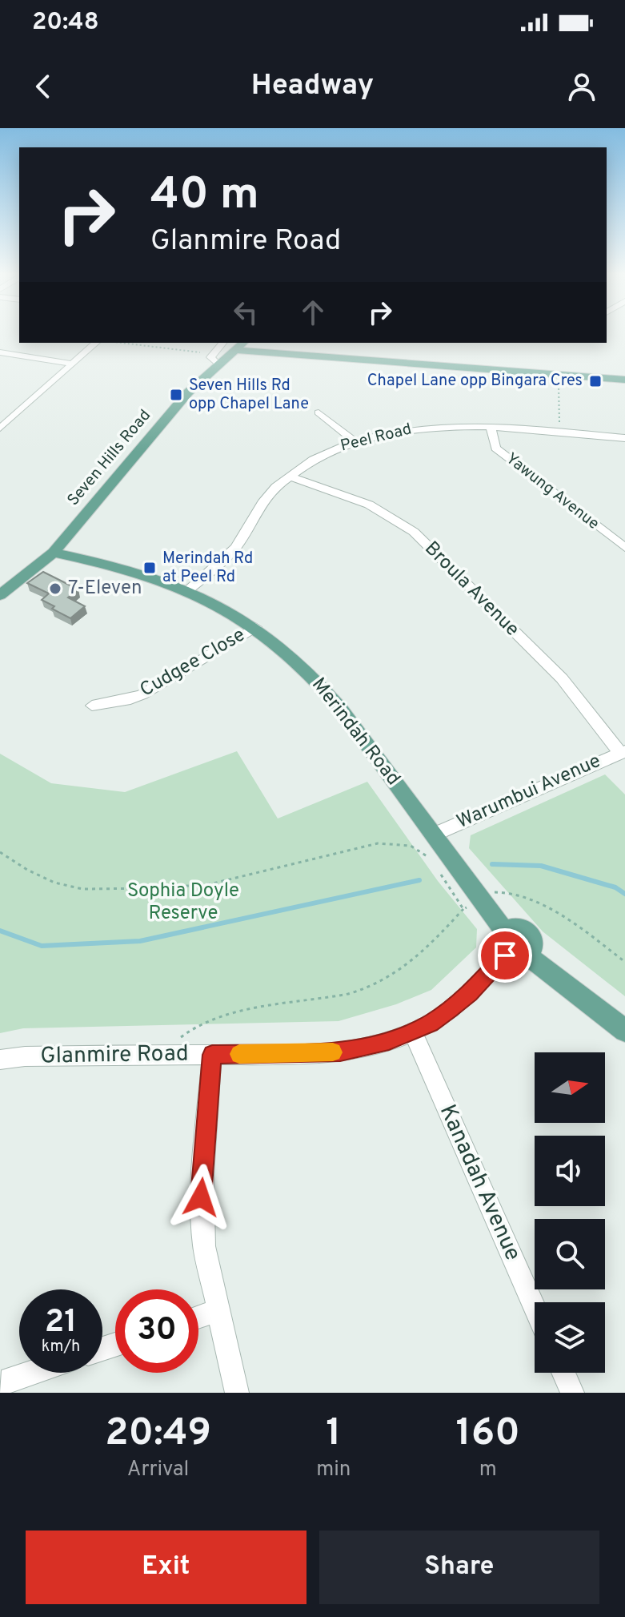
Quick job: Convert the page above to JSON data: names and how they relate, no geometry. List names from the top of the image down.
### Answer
{
  "streets": {
    "main road": ["Seven Hills Road", "Merindah Road"],
    "street": [
      "Peel Road",
      "Yawung Avenue",
      "Broula Avenue",
      "Cudgee Close",
      "Warumbui Avenue",
      "Glanmire Road",
      "Kanadah Avenue"
    ]
  },
  "crossings": [
    ["Peel Road", "Yawung Avenue"],
    ["Peel Road", "Broula Avenue"],
    ["Peel Road", "Merindah Road"],
    ["Seven Hills Road", "Merindah Road"],
    ["Broula Avenue", "Warumbui Avenue"],
    ["Cudgee Close", "Merindah Road"],
    ["Merindah Road", "Warumbui Avenue"],
    ["Merindah Road", "Glanmire Road"],
    ["Glanmire Road", "Kanadah Avenue"]
  ],
  "parks": ["Sophia Doyle Reserve"],
  "places": {
    "transit": ["Chapel Lane opp Bingara Cres", "Seven Hills Rd opp Chapel Lane", "Merindah Rd at Peel Rd"],
    "other": ["7-Eleven"]
  },
  "north": "right",
  "page": {
    "status": "20:48",
    "header": "Headway",
    "turn": ["40 m", "Glanmire Road"],
    "speed": "21 km/h",
    "limit": "30",
    "eta": [
      "20:49",
      "Arrival",
      "1",
      "min",
      "160",
      "m"
    ],
    "buttons": ["Exit", "Share"]
  }
}
